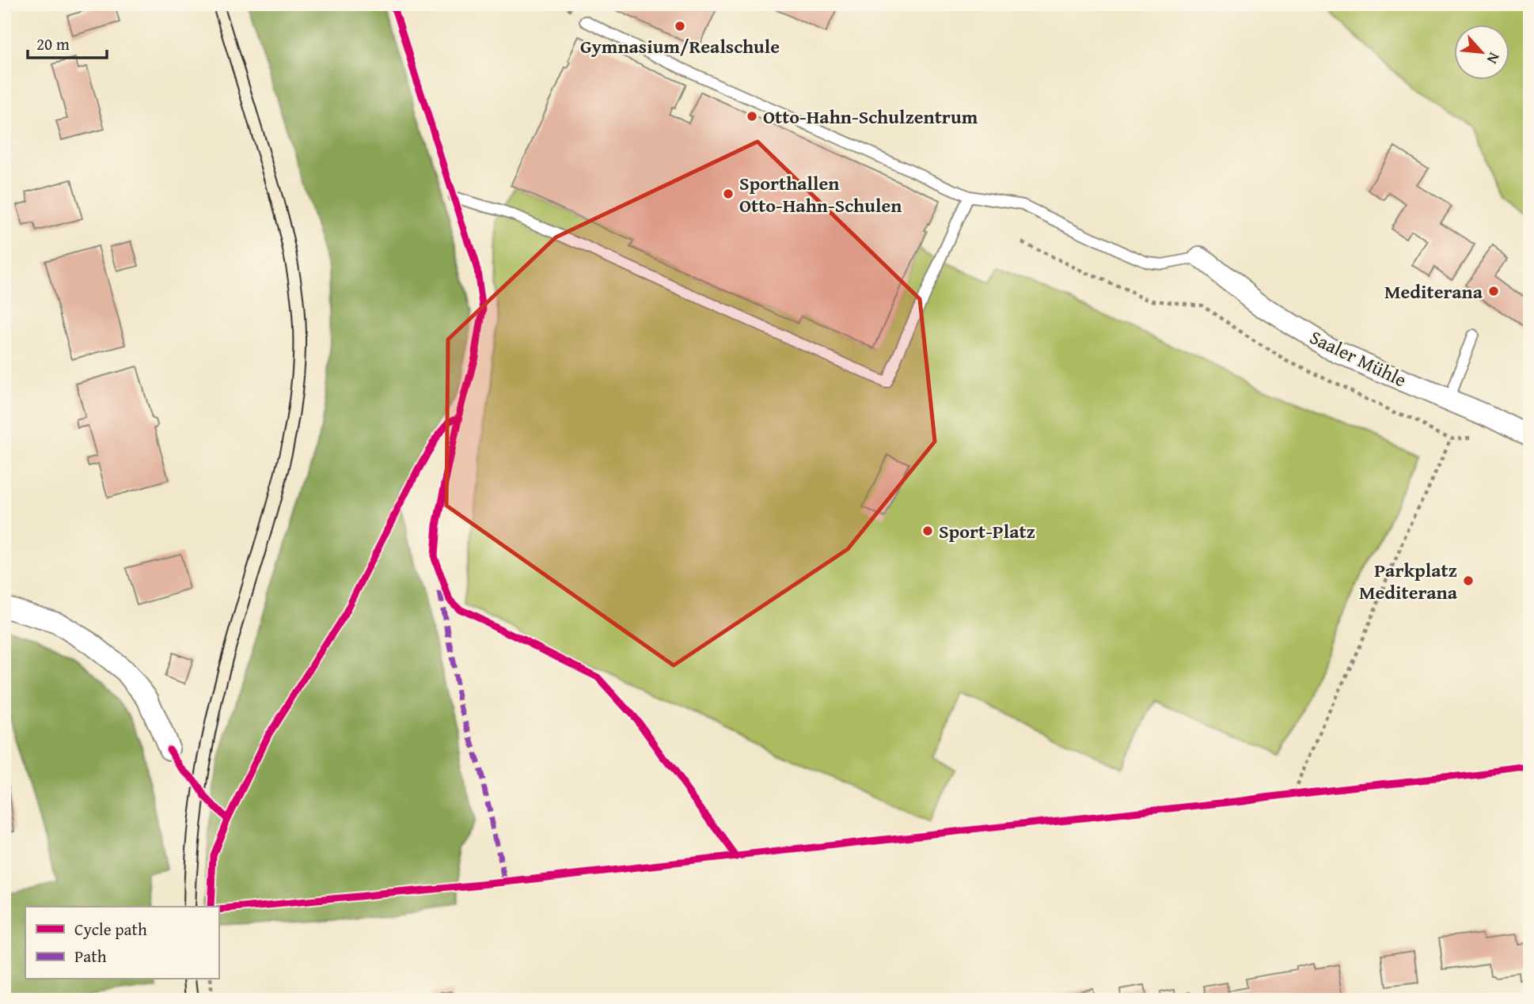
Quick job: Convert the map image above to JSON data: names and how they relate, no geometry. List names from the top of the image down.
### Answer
{
  "streets": {
    "street": ["Saaler Mühle"]
  },
  "places": [
    "Gymnasium/Realschule",
    "Otto-Hahn-Schulzentrum",
    "Sporthallen Otto-Hahn-Schulen",
    "Mediterana",
    "Sport-Platz",
    "Parkplatz Mediterana"
  ],
  "legend": ["Cycle path", "Path"],
  "scale_bar": "20 m",
  "north": "bottom right"
}
